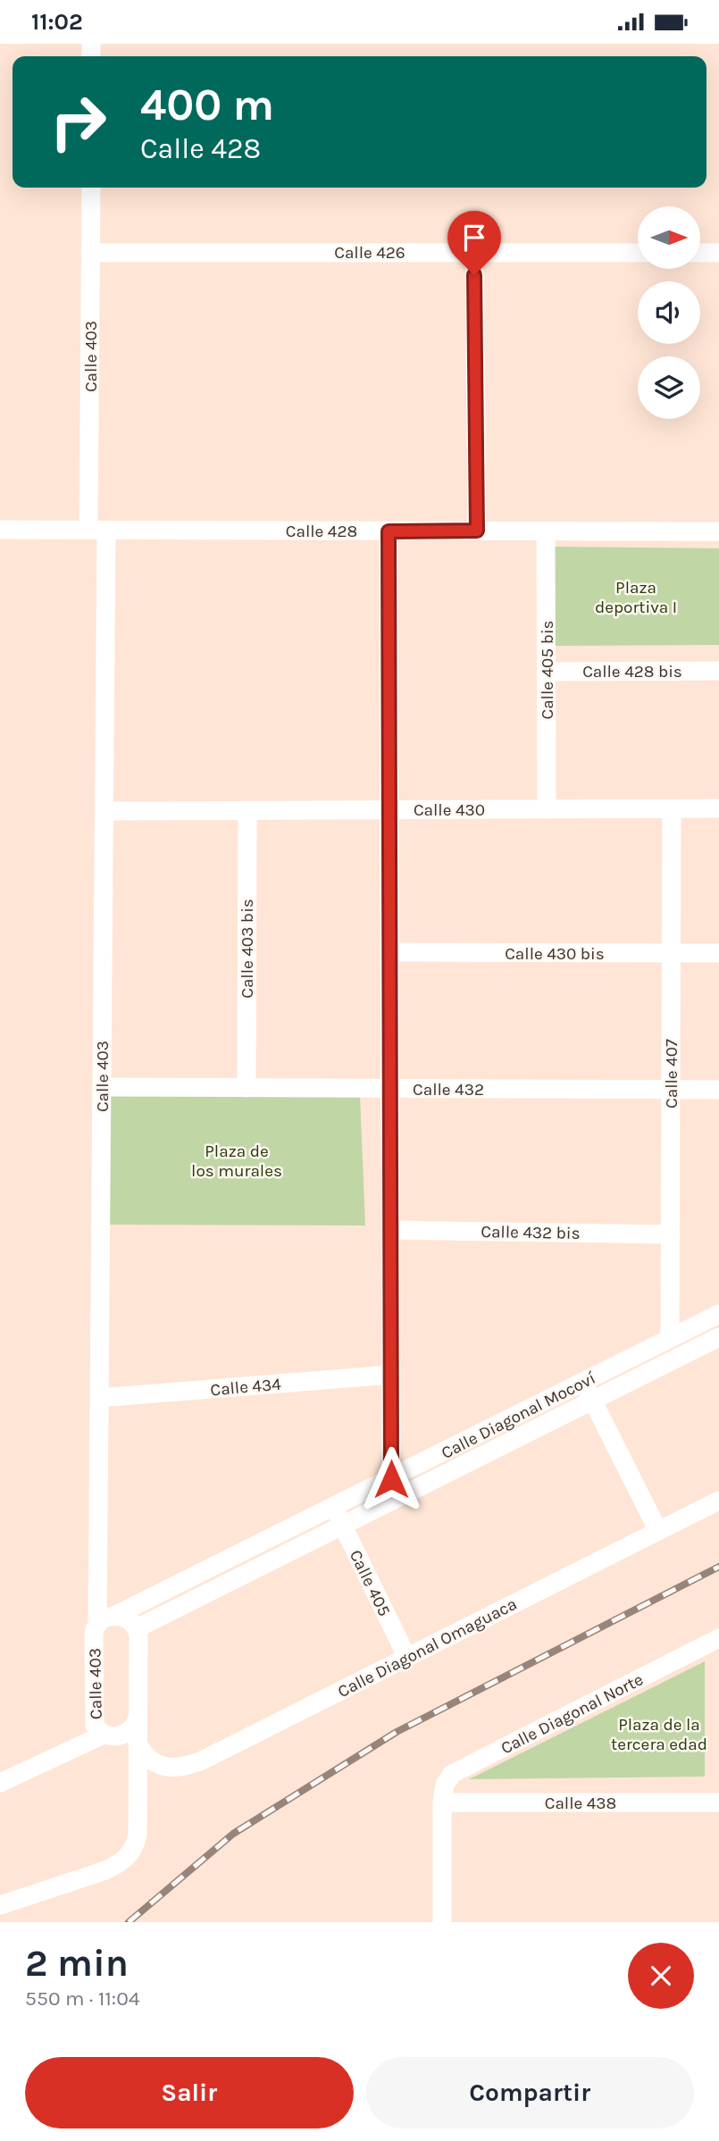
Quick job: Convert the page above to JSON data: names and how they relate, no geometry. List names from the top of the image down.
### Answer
{
  "streets": {
    "street": [
      "Calle 426",
      "Calle 403",
      "Calle 428",
      "Calle 405 bis",
      "Calle 428 bis",
      "Calle 430",
      "Calle 403 bis",
      "Calle 430 bis",
      "Calle 407",
      "Calle 432",
      "Calle 432 bis",
      "Calle 434",
      "Calle Diagonal Mocoví",
      "Calle 405",
      "Calle Diagonal Omaguaca",
      "Calle Diagonal Norte",
      "Calle 438"
    ]
  },
  "crossings": [
    ["Calle 426", "Calle 403"],
    ["Calle 403", "Calle 428"],
    ["Calle 403", "Calle 430"],
    ["Calle 403", "Calle 432"],
    ["Calle 403", "Calle 434"],
    ["Calle 403", "Calle Diagonal Mocoví"],
    ["Calle 428", "Calle 405 bis"],
    ["Calle 405 bis", "Calle 428 bis"],
    ["Calle 405 bis", "Calle 430"],
    ["Calle 430", "Calle 403 bis"],
    ["Calle 430", "Calle 407"],
    ["Calle 403 bis", "Calle 432"],
    ["Calle 430 bis", "Calle 407"],
    ["Calle 407", "Calle 432"],
    ["Calle 407", "Calle 432 bis"],
    ["Calle 407", "Calle Diagonal Mocoví"],
    ["Calle Diagonal Mocoví", "Calle 405"],
    ["Calle 405", "Calle Diagonal Omaguaca"],
    ["Calle Diagonal Norte", "Calle 438"]
  ],
  "parks": ["Plaza deportiva I", "Plaza de los murales", "Plaza de la tercera edad"],
  "north": "right",
  "page": {
    "status": "11:02",
    "turn": ["400 m", "Calle 428"],
    "heading": ["2 min", "550 m · 11:04"],
    "buttons": ["Salir", "Compartir"]
  }
}
